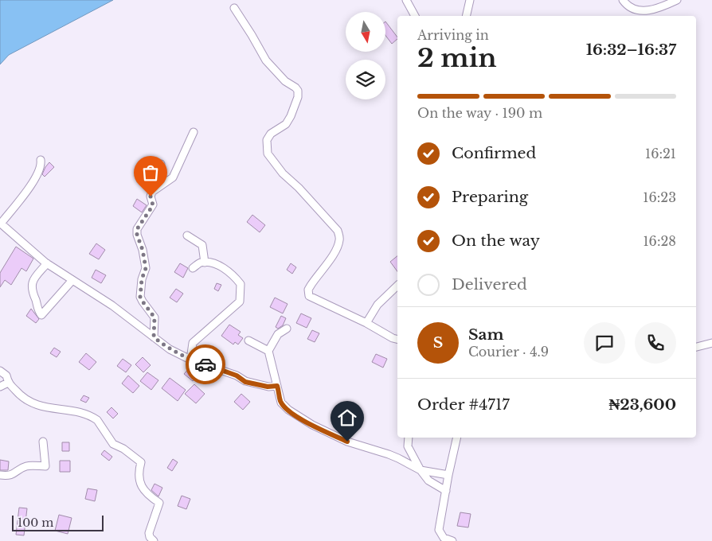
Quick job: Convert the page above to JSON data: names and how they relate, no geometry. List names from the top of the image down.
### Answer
{
  "scale_bar": "100 m",
  "north": "bottom",
  "page": {
    "heading": ["2 min", "Arriving in", "16:32–16:37"],
    "panel": [
      "Sam",
      "Courier · 4.9",
      "Order #4717",
      "₦23,600"
    ],
    "bar": "On the way · 190 m",
    "list": [
      ["Confirmed", "16:21"],
      ["Preparing", "16:23"],
      ["On the way", "16:28"],
      "Delivered"
    ],
    "round": "S",
    "scale": "100 m"
  }
}
